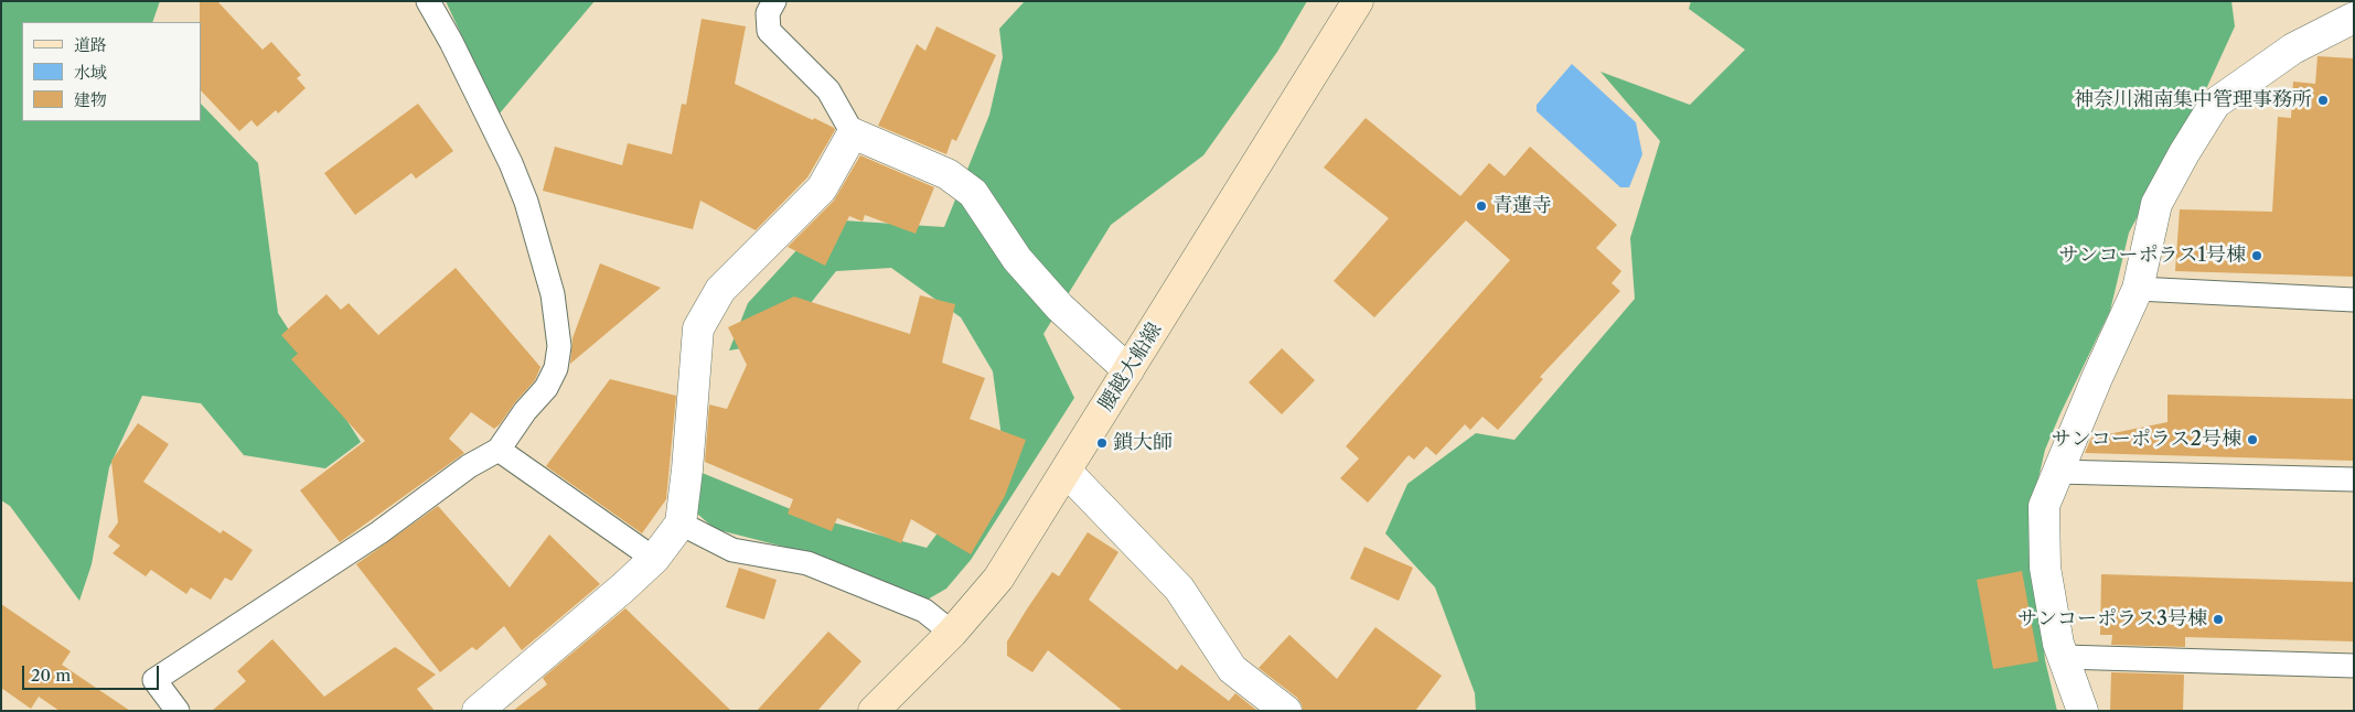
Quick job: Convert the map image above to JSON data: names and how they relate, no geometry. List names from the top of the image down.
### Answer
{
  "streets": {
    "main road": ["腰越大船線"]
  },
  "places": [
    "神奈川湘南集中管理事務所",
    "青蓮寺",
    "サンコーポラス1号棟",
    "サンコーポラス2号棟",
    "鎖大師",
    "サンコーポラス3号棟"
  ],
  "legend": ["道路", "水域", "建物"],
  "scale_bar": "20 m"
}
